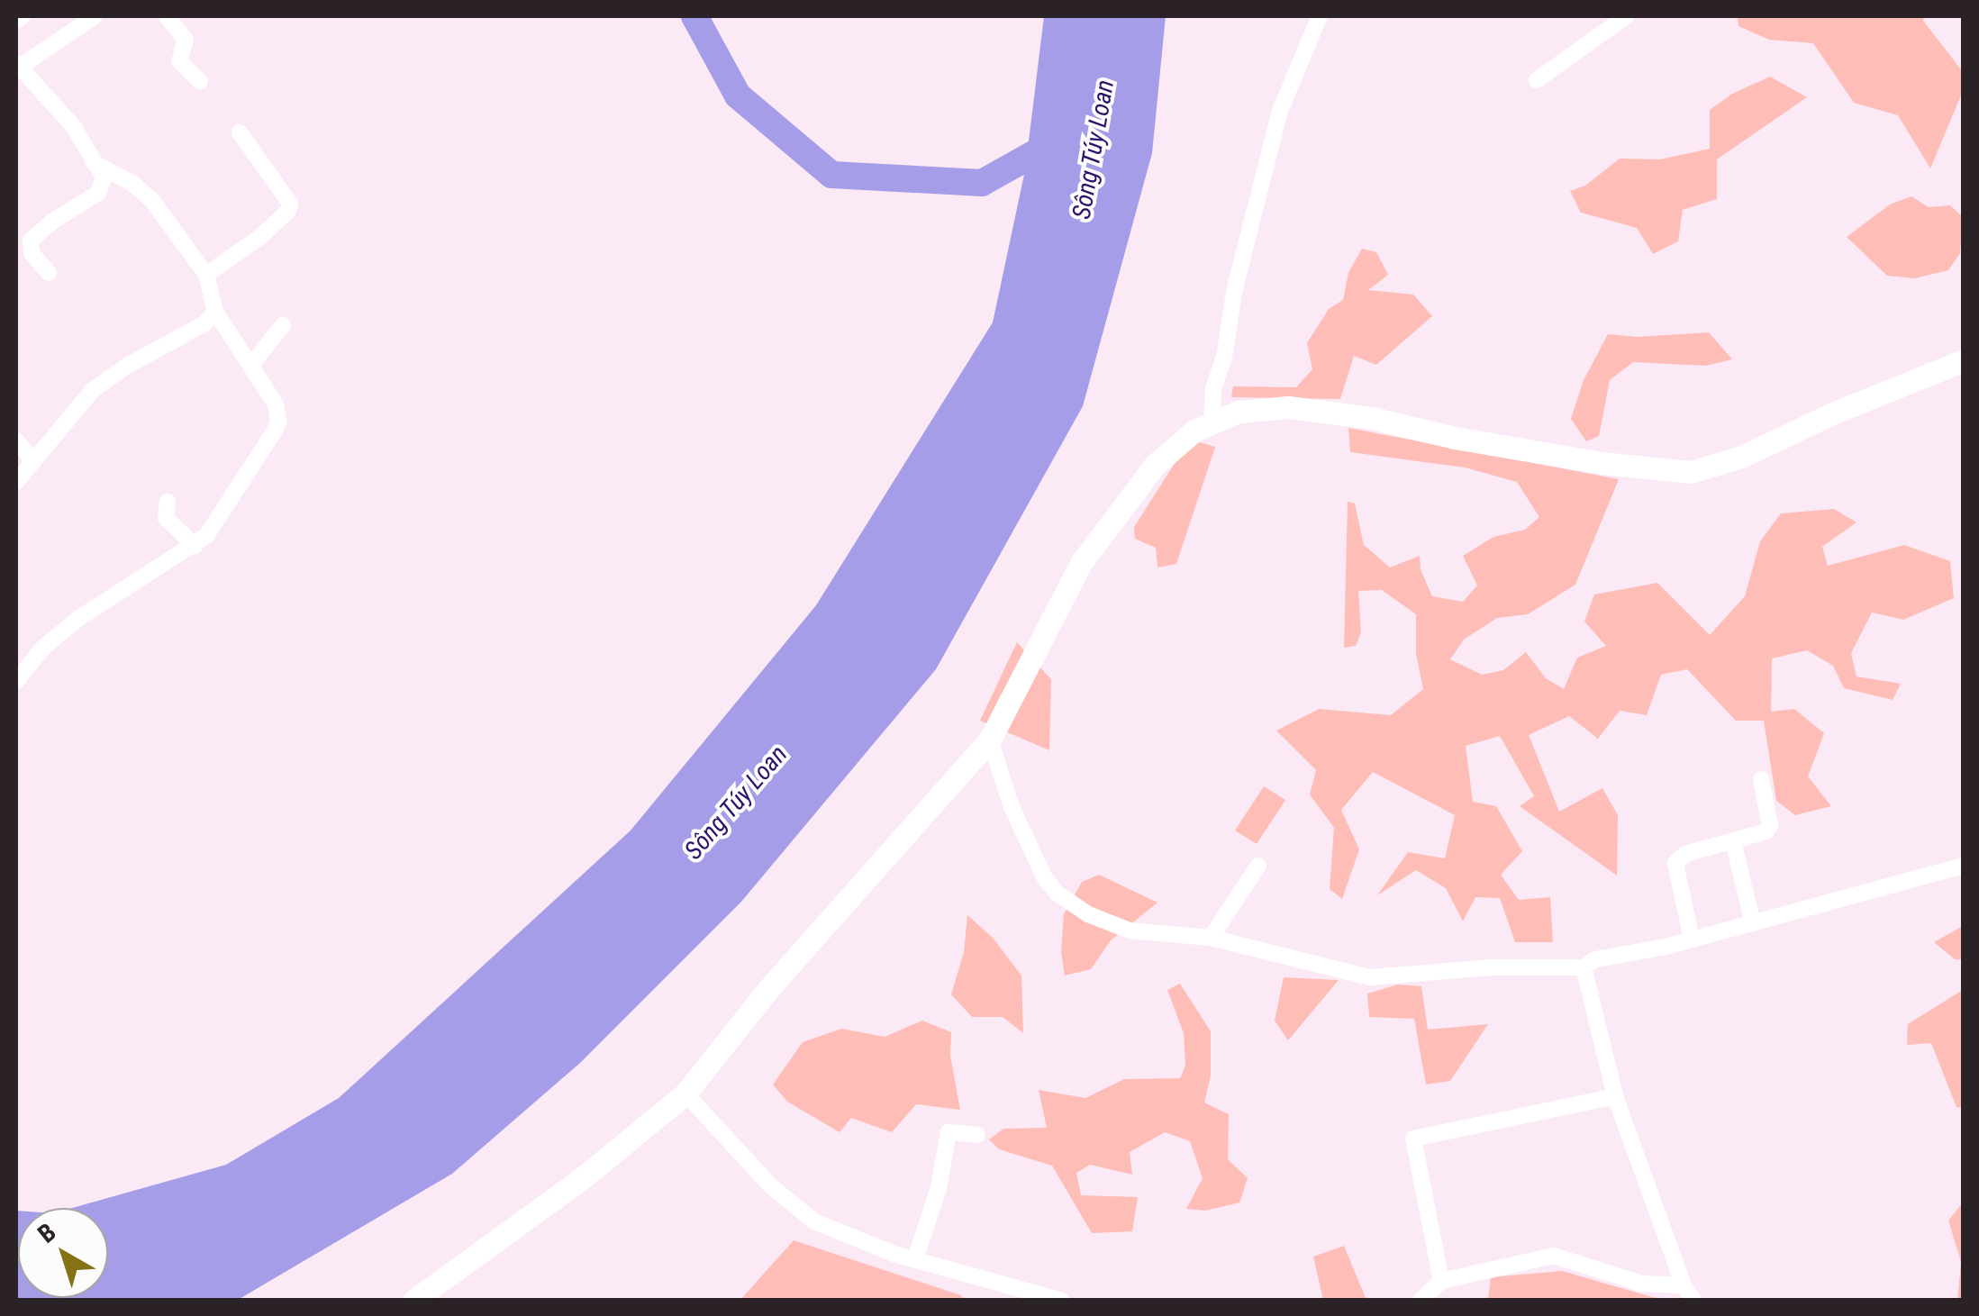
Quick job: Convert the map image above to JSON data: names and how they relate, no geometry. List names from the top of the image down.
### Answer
{
  "water": ["Sông Túy Loan"],
  "north": "top left"
}
